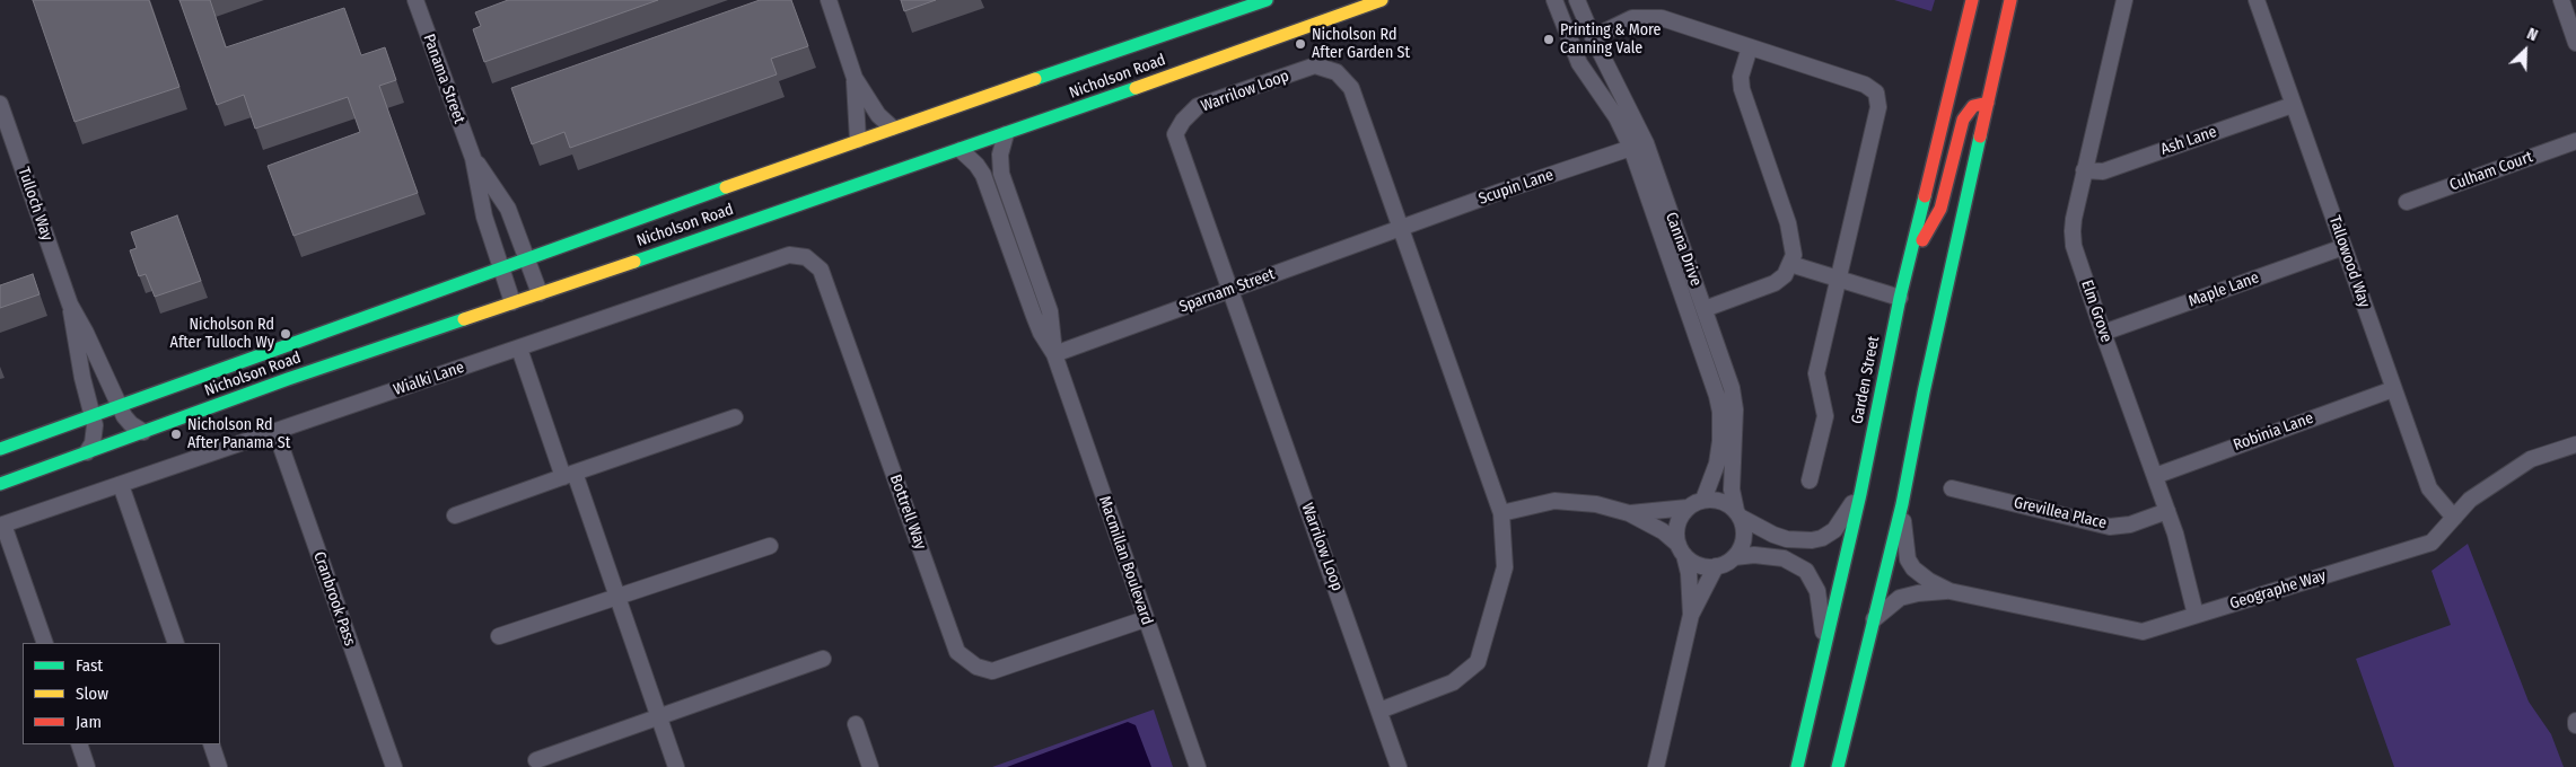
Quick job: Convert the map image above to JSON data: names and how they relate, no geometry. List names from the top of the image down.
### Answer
{
  "streets": {
    "main road": ["Nicholson Road", "Garden Street"],
    "street": [
      "Panama Street",
      "Warrilow Loop",
      "Ash Lane",
      "Culham Court",
      "Scupin Lane",
      "Tulloch Way",
      "Canna Drive",
      "Tallowood Way",
      "Maple Lane",
      "Sparnam Street",
      "Elm Grove",
      "Wialki Lane",
      "Robinia Lane",
      "Bottrell Way",
      "Grevillea Place",
      "Macmillan Boulevard",
      "Geographe Way",
      "Cranbrook Pass"
    ]
  },
  "crossings": [
    ["Nicholson Road", "Panama Street"],
    ["Nicholson Road", "Tulloch Way"],
    ["Nicholson Road", "Macmillan Boulevard"],
    ["Warrilow Loop", "Scupin Lane"],
    ["Warrilow Loop", "Sparnam Street"],
    ["Ash Lane", "Tallowood Way"],
    ["Ash Lane", "Elm Grove"],
    ["Scupin Lane", "Canna Drive"],
    ["Scupin Lane", "Sparnam Street"],
    ["Tallowood Way", "Maple Lane"],
    ["Tallowood Way", "Robinia Lane"],
    ["Tallowood Way", "Geographe Way"],
    ["Maple Lane", "Elm Grove"],
    ["Sparnam Street", "Macmillan Boulevard"],
    ["Elm Grove", "Robinia Lane"],
    ["Elm Grove", "Grevillea Place"],
    ["Elm Grove", "Geographe Way"],
    ["Wialki Lane", "Bottrell Way"],
    ["Wialki Lane", "Cranbrook Pass"],
    ["Bottrell Way", "Macmillan Boulevard"]
  ],
  "places": [
    "Printing & More Canning Vale",
    "Nicholson Rd After Garden St",
    "Nicholson Rd After Tulloch Wy",
    "Nicholson Rd After Panama St"
  ],
  "legend": ["Fast", "Slow", "Jam"],
  "north": "top right"
}
